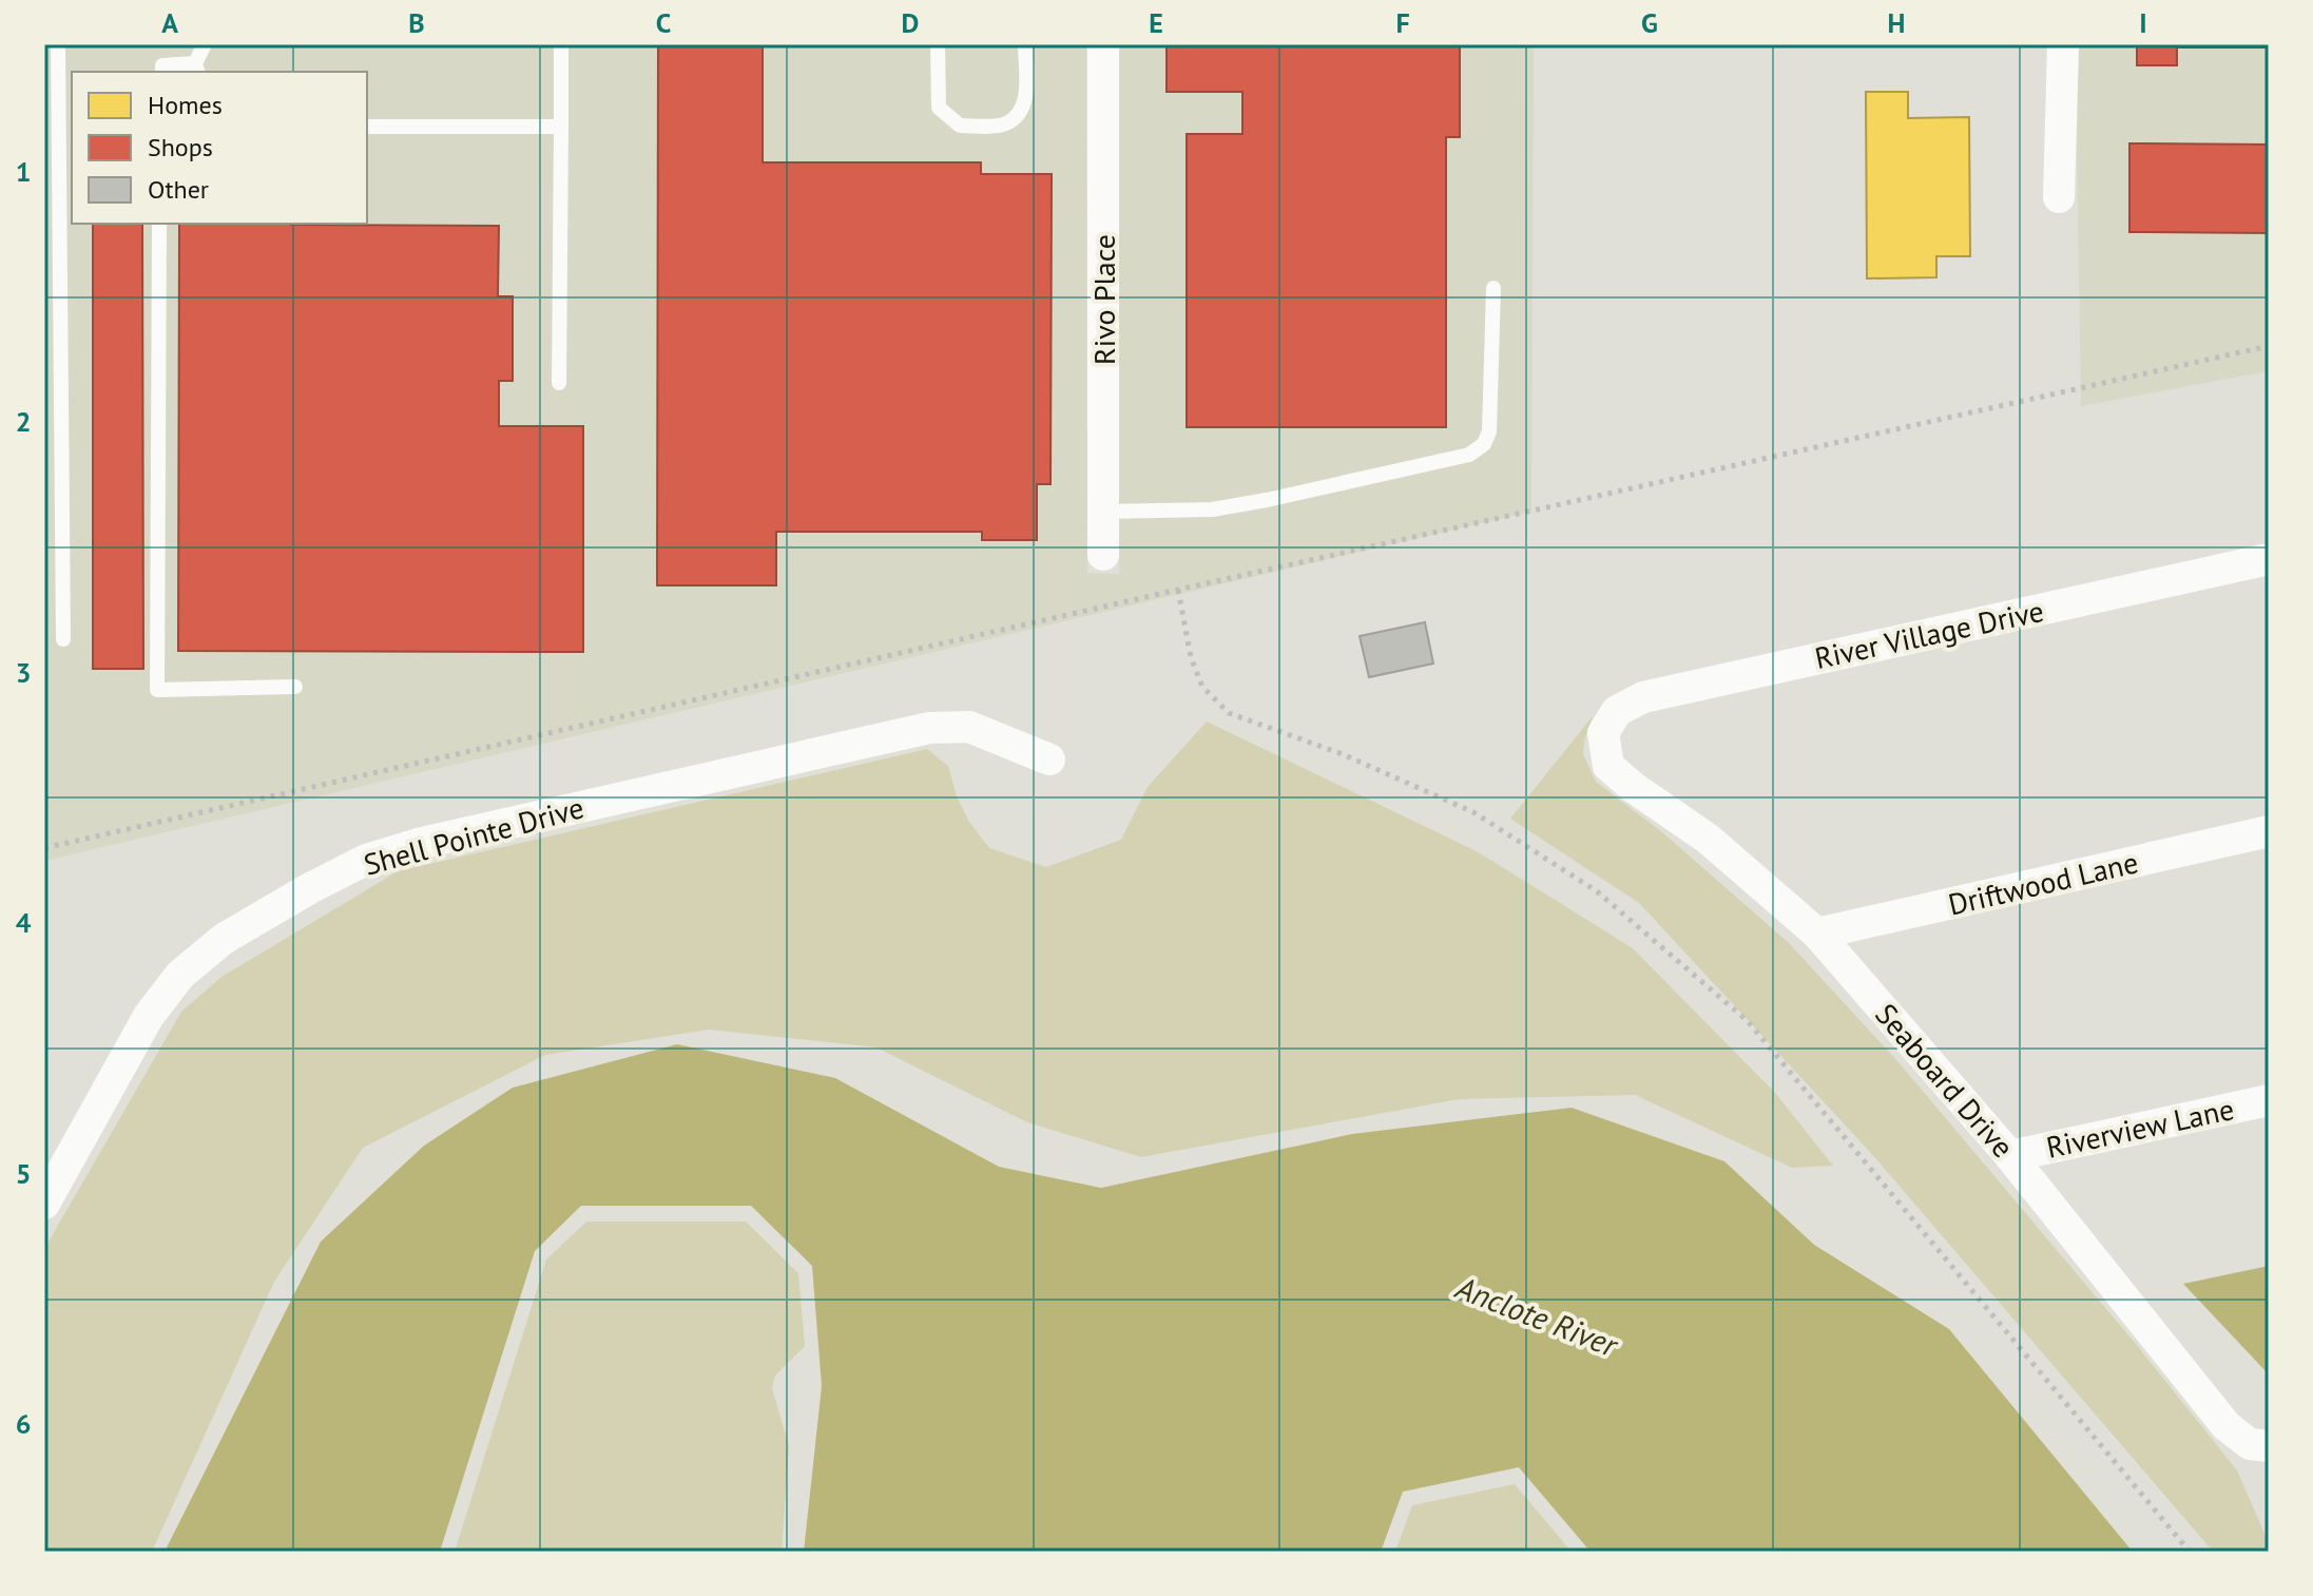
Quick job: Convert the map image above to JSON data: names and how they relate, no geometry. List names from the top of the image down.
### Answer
{
  "streets": {
    "street": [
      "Rivo Place",
      "River Village Drive",
      "Shell Pointe Drive",
      "Driftwood Lane",
      "Seaboard Drive",
      "Riverview Lane"
    ]
  },
  "crossings": [
    ["River Village Drive", "Seaboard Drive"],
    ["Driftwood Lane", "Seaboard Drive"],
    ["Seaboard Drive", "Riverview Lane"]
  ],
  "water": ["Anclote River"],
  "legend": ["Homes", "Shops", "Other"],
  "grid": {
    "columns": [
      "A",
      "B",
      "C",
      "D",
      "E",
      "F",
      "G",
      "H",
      "I"
    ],
    "rows": [
      "1",
      "2",
      "3",
      "4",
      "5",
      "6"
    ]
  }
}
